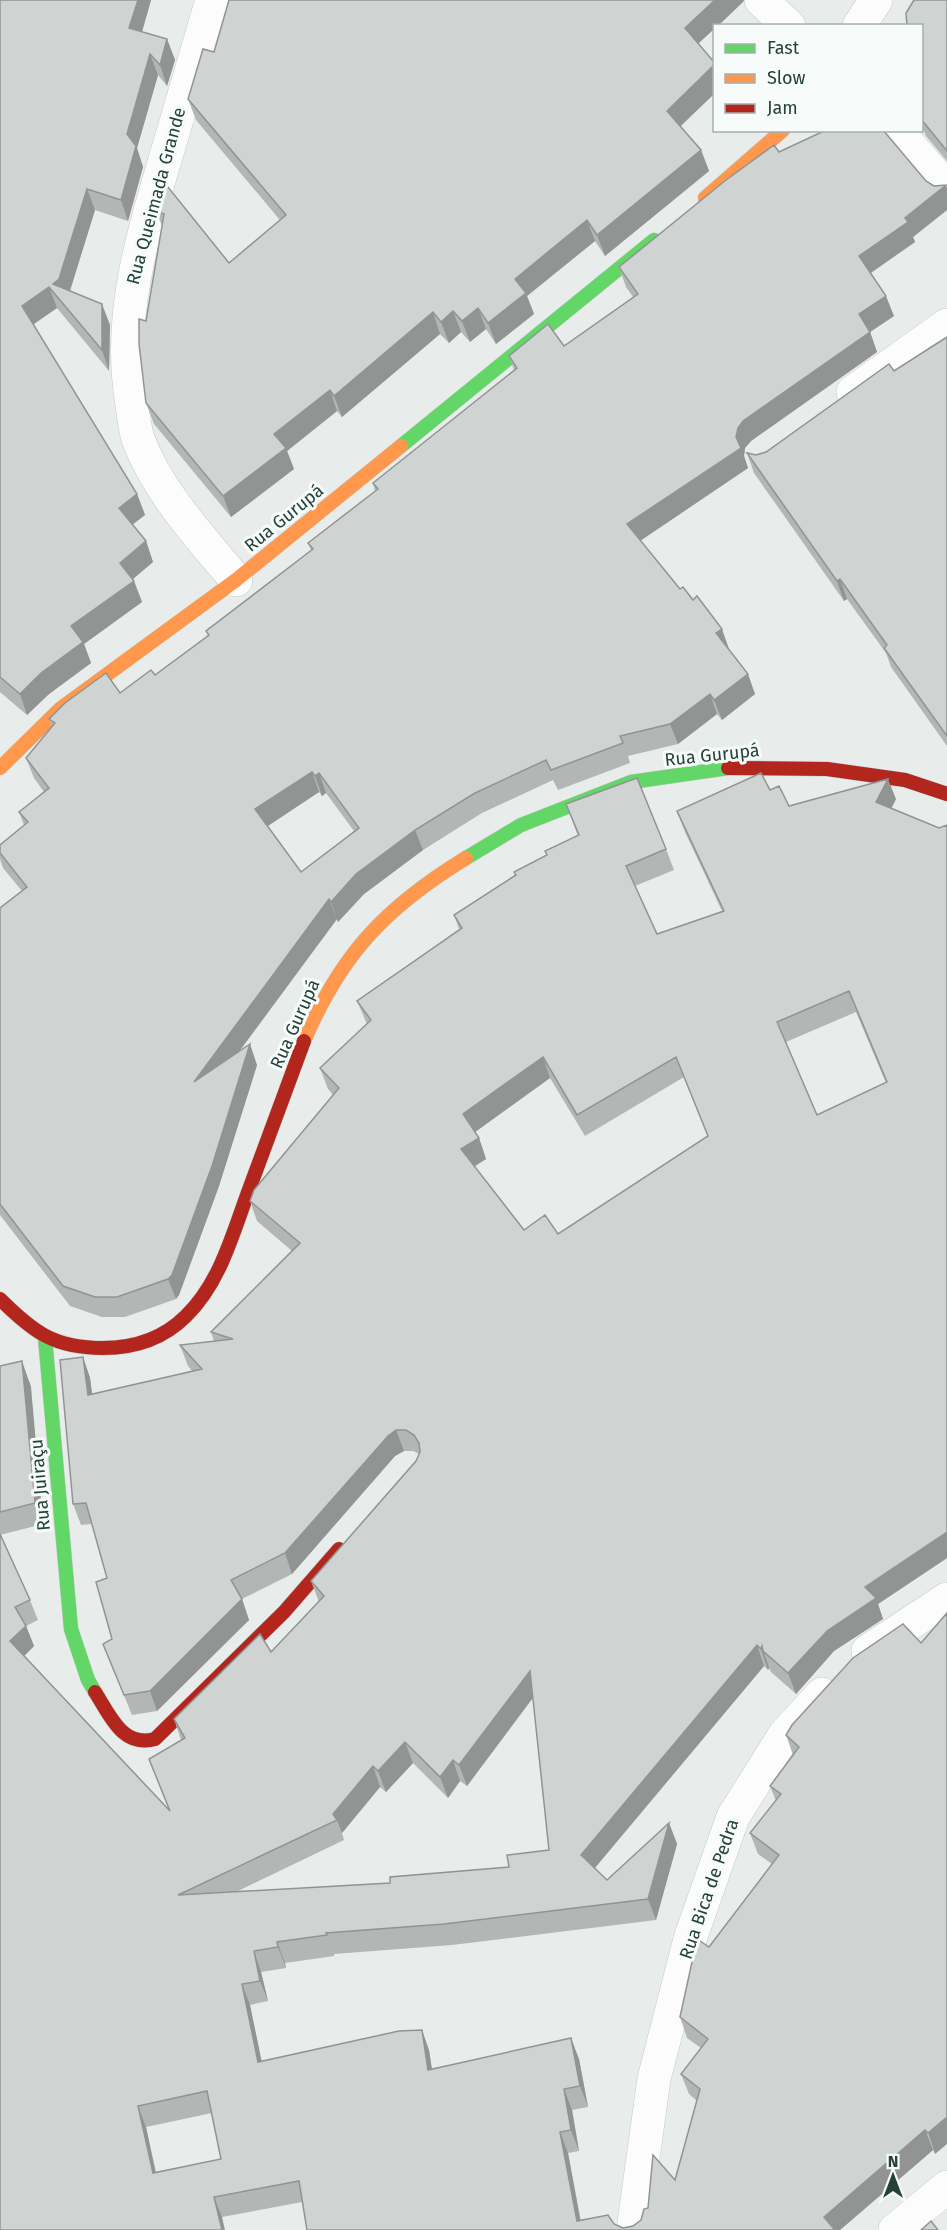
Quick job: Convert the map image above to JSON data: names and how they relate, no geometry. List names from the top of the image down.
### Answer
{
  "streets": {
    "street": [
      "Rua Queimada Grande",
      "Rua Gurupá",
      "Rua Juiraçu",
      "Rua Bica de Pedra"
    ]
  },
  "crossings": [
    ["Rua Queimada Grande", "Rua Gurupá"],
    ["Rua Gurupá", "Rua Juiraçu"]
  ],
  "legend": ["Fast", "Slow", "Jam"],
  "north": "top"
}
